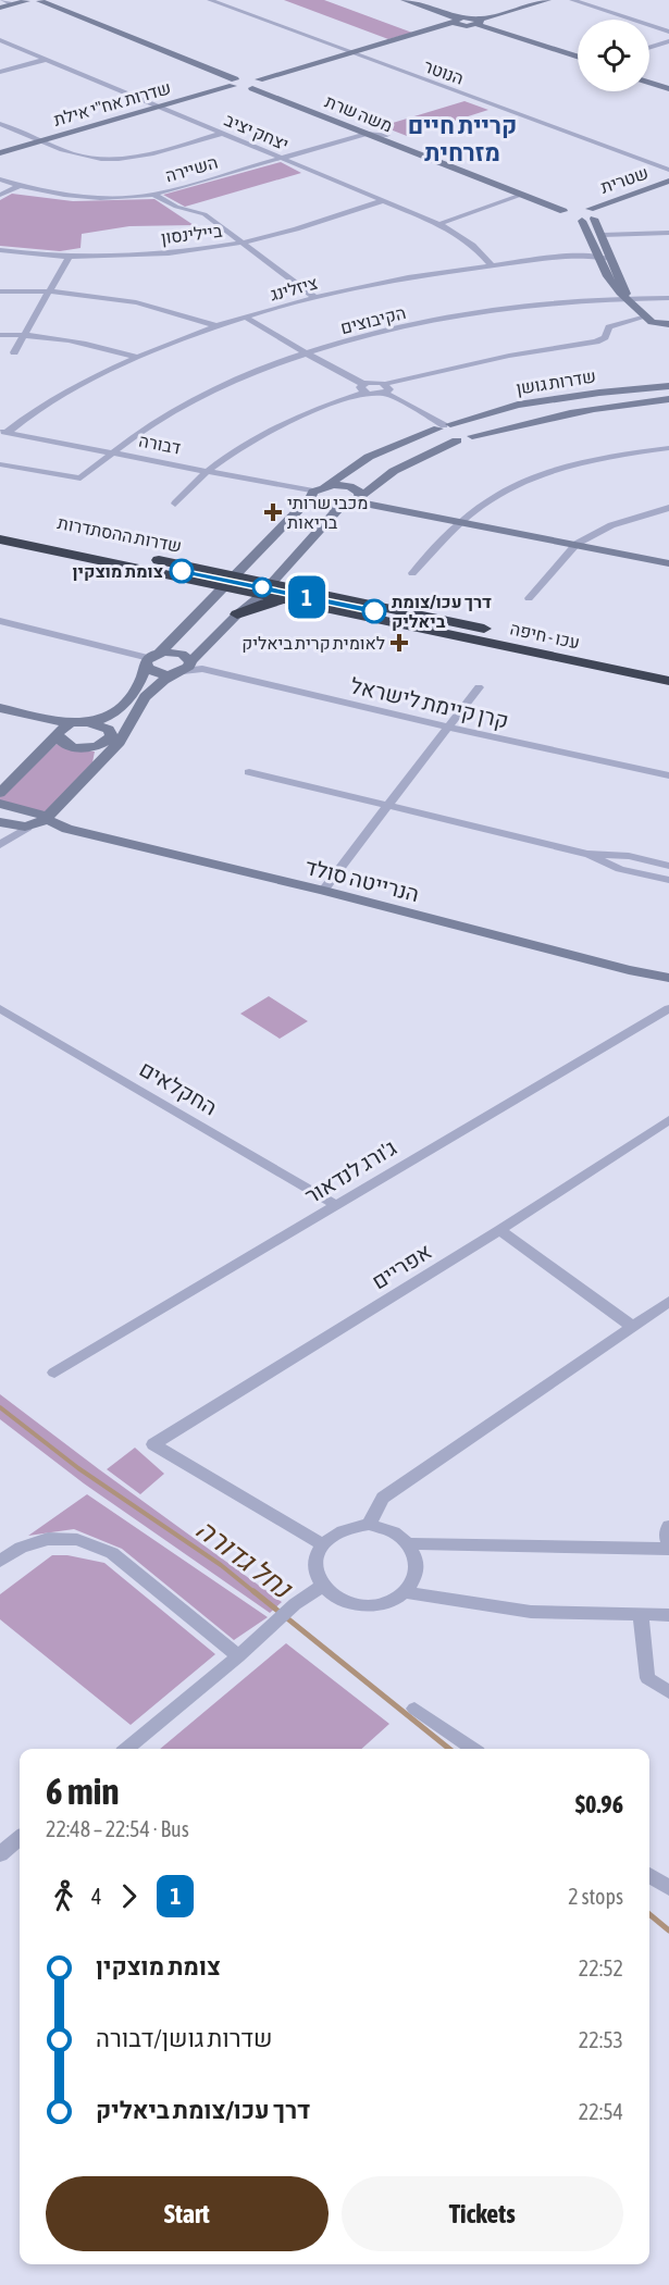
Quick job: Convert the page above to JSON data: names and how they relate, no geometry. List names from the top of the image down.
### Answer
{
  "streets": {
    "highway": ["שדרות ההסתדרות", "עכו - חיפה"],
    "street": [
      "הנוטר",
      "שדרות אח\"י אילת",
      "משה שרת",
      "יצחק יציב",
      "השיירה",
      "שטרית",
      "ביילינסון",
      "ציזלינג",
      "הקיבוצים",
      "שדרות גושן",
      "דבורה",
      "קרן קיימת לישראל",
      "הנרייטה סולד",
      "החקלאים",
      "ג'ורג לנדאור",
      "אפריים"
    ]
  },
  "crossings": [
    ["שדרות אח\"י אילת", "יצחק יציב"],
    ["משה שרת", "השיירה"],
    ["משה שרת", "שטרית"],
    ["יצחק יציב", "השיירה"],
    ["יצחק יציב", "ביילינסון"],
    ["יצחק יציב", "ציזלינג"],
    ["ציזלינג", "דבורה"],
    ["הקיבוצים", "דבורה"],
    ["שדרות גושן", "דבורה"],
    ["שדרות ההסתדרות", "עכו - חיפה"],
    ["החקלאים", "ג'ורג לנדאור"]
  ],
  "districts": ["קריית חיים מזרחית"],
  "water": ["נחל גדורה"],
  "places": {
    "health": ["מכבי שרותי בריאות", "לאומית קרית ביאליק"],
    "other": ["צומת מוצקין", "דרך עכו/צומת ביאליק"]
  },
  "lines": ["bus line 1"],
  "page": {
    "on_map": "1",
    "heading": ["6 min", "22:48 – 22:54 · Bus", "$0.96"],
    "legs": ["4", "1", "2 stops"],
    "list": [
      {
        "name": "צומת מוצקין",
        "value": "22:52"
      },
      {
        "name": "שדרות גושן/דבורה",
        "value": "22:53"
      },
      {
        "name": "דרך עכו/צומת ביאליק",
        "value": "22:54"
      }
    ],
    "buttons": ["Start", "Tickets"]
  }
}
